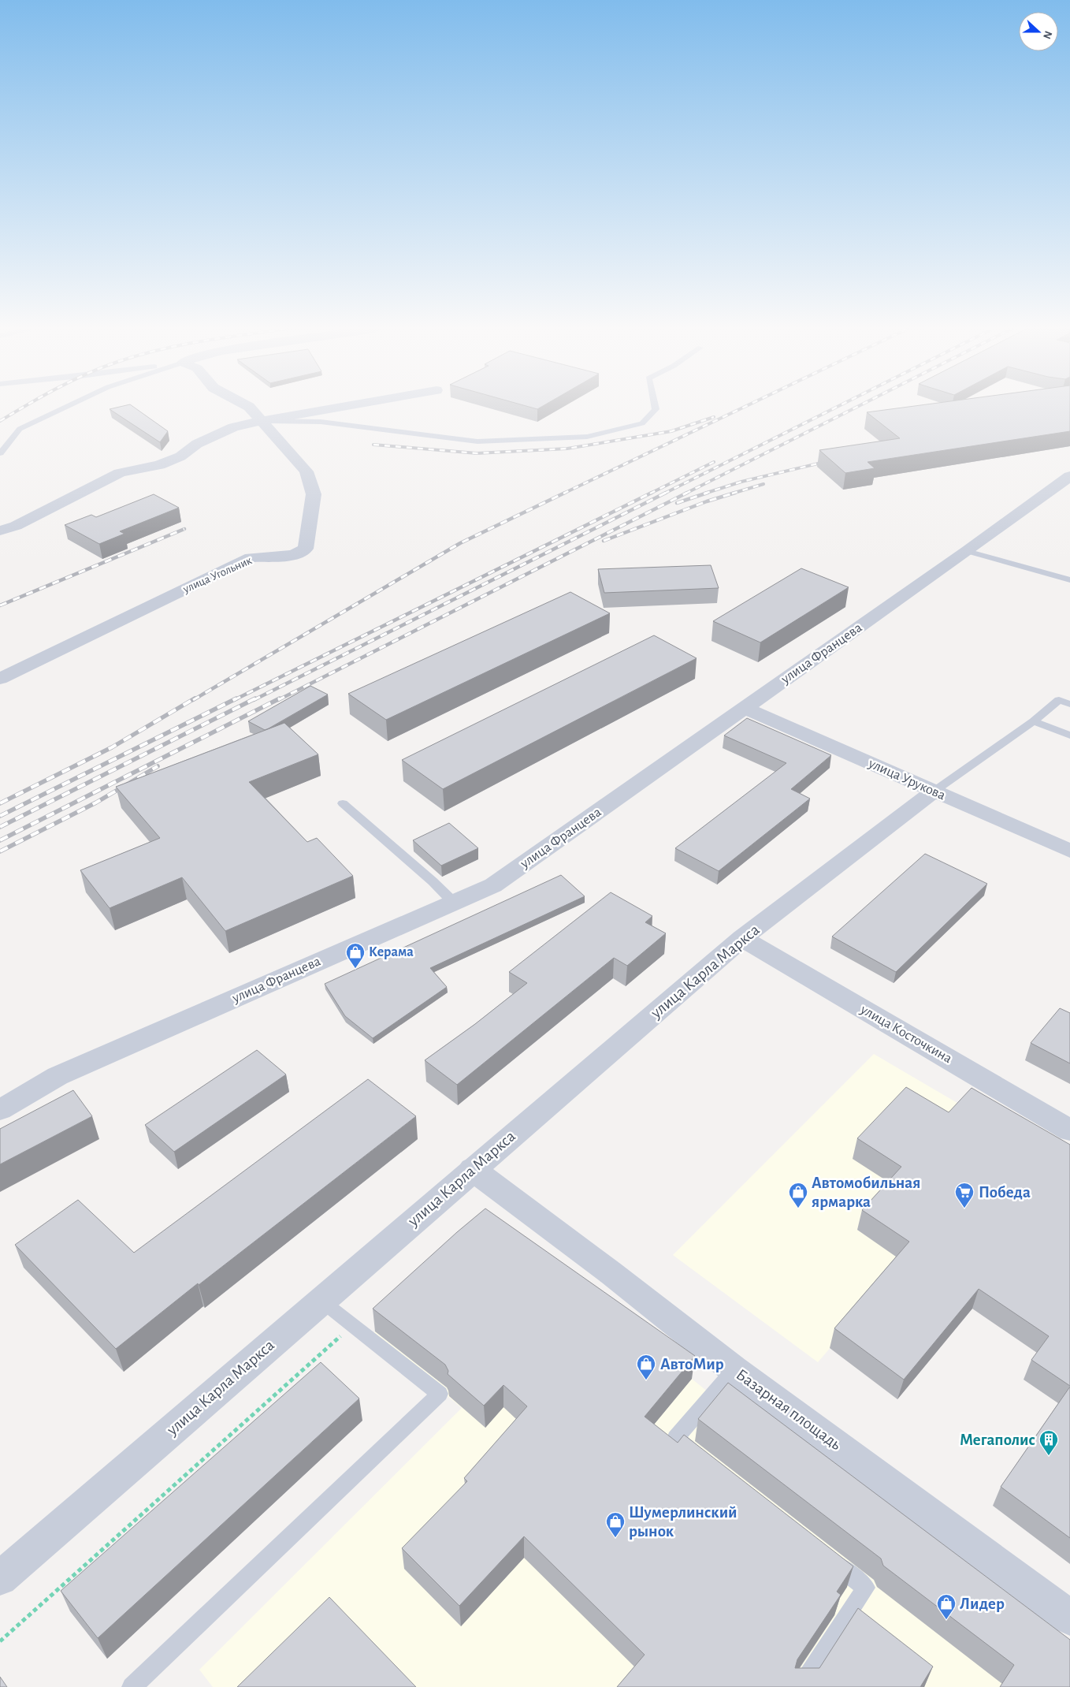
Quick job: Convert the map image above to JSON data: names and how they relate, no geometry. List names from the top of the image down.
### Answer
{
  "streets": {
    "street": [
      "улица Угольник",
      "улица Францева",
      "улица Урукова",
      "улица Карла Маркса",
      "улица Косточкина",
      "Базарная площадь"
    ]
  },
  "crossings": [
    ["улица Францева", "улица Урукова"],
    ["улица Урукова", "улица Карла Маркса"],
    ["улица Карла Маркса", "улица Косточкина"],
    ["улица Карла Маркса", "Базарная площадь"]
  ],
  "places": {
    "shop": [
      "Керама",
      "Автомобильная ярмарка",
      "АвтоМир",
      "Шумерлинский рынок",
      "Лидер"
    ],
    "supermarket": ["Победа"],
    "building": ["Мегаполис"]
  },
  "north": "right"
}
